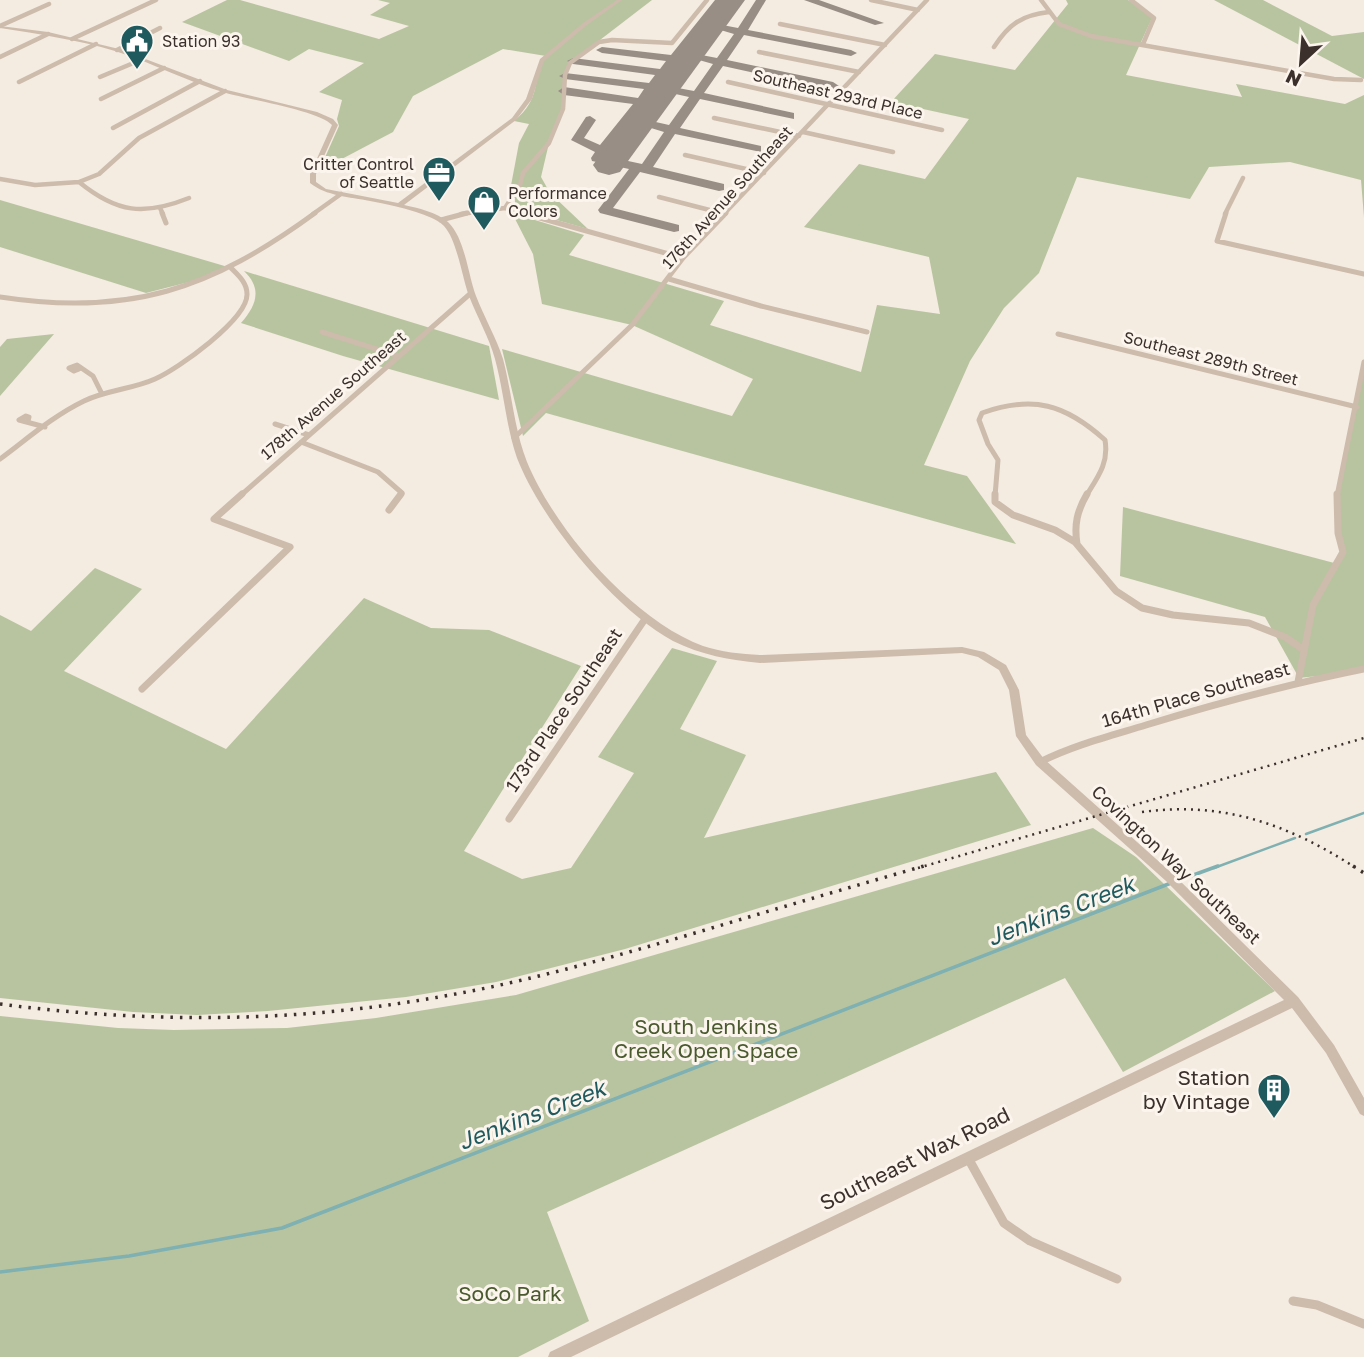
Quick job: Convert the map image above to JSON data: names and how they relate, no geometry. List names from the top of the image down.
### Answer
{
  "streets": {
    "street": [
      "Southeast 293rd Place",
      "176th Avenue Southeast",
      "Southeast 289th Street",
      "178th Avenue Southeast",
      "164th Place Southeast",
      "173rd Place Southeast",
      "Covington Way Southeast",
      "Southeast Wax Road"
    ]
  },
  "crossings": [
    ["Southeast 293rd Place", "176th Avenue Southeast"],
    ["164th Place Southeast", "Covington Way Southeast"],
    ["173rd Place Southeast", "Covington Way Southeast"],
    ["Covington Way Southeast", "Southeast Wax Road"]
  ],
  "water": ["Jenkins Creek"],
  "parks": ["South Jenkins Creek Open Space", "SoCo Park"],
  "places": {
    "public building": ["Station 93"],
    "office": ["Critter Control of Seattle"],
    "shop": ["Performance Colors"],
    "building": ["Station by Vintage"]
  },
  "north": "bottom left"
}
